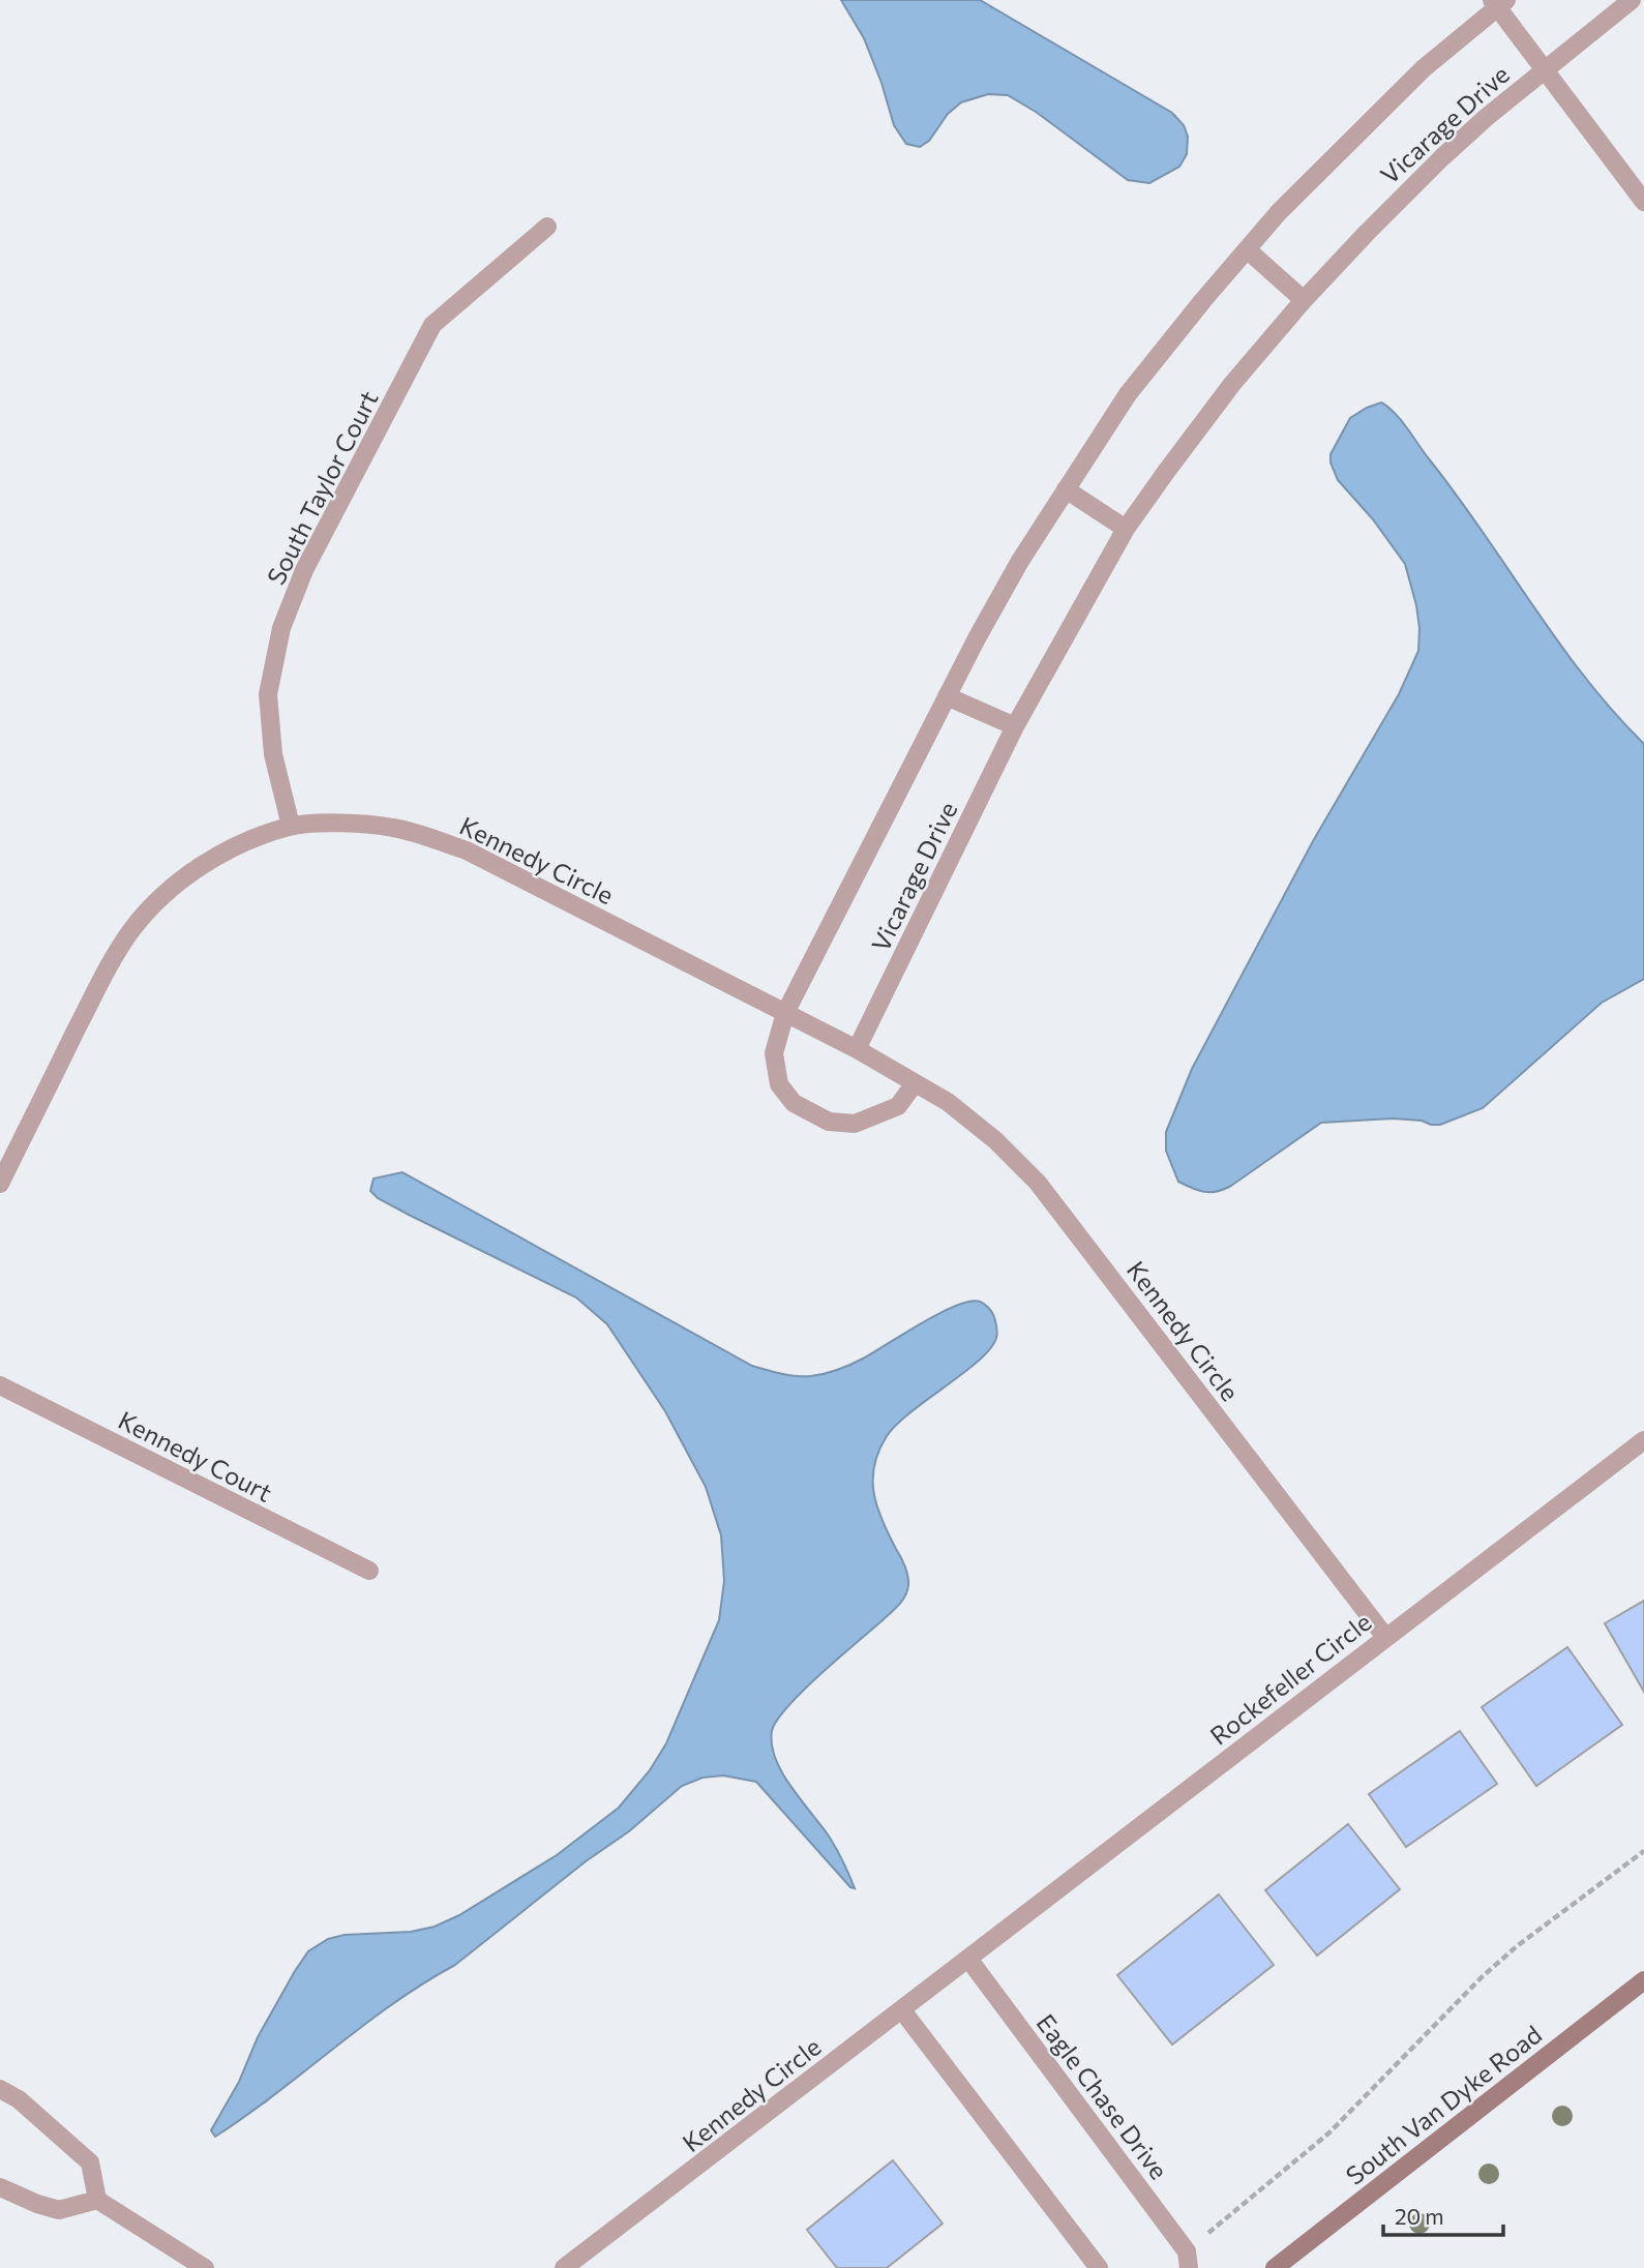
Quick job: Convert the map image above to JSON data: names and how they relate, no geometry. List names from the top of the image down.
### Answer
{
  "streets": {
    "street": [
      "Vicarage Drive",
      "South Taylor Court",
      "Kennedy Circle",
      "Kennedy Court",
      "Rockefeller Circle",
      "Eagle Chase Drive",
      "South Van Dyke Road"
    ]
  },
  "crossings": [
    ["Vicarage Drive", "Kennedy Circle"],
    ["South Taylor Court", "Kennedy Circle"],
    ["Kennedy Circle", "Rockefeller Circle"],
    ["Kennedy Circle", "Eagle Chase Drive"],
    ["Rockefeller Circle", "Eagle Chase Drive"]
  ],
  "scale_bar": "20 m"
}
